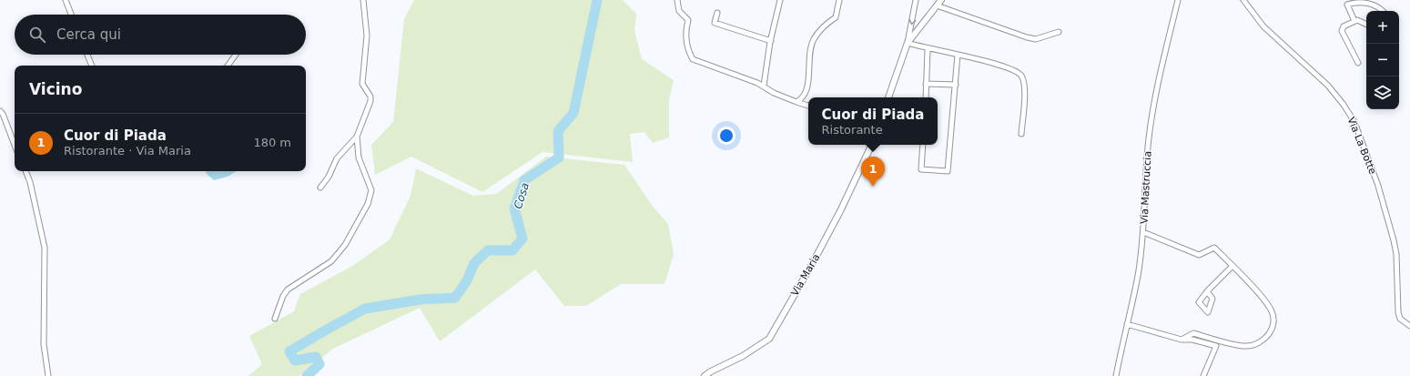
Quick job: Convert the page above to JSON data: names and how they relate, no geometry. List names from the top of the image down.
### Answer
{
  "streets": {
    "street": ["Via La Botte", "Via Mastruccia", "Via Maria"]
  },
  "water": ["Cosa"],
  "page": {
    "map_buttons": ["+", "−"],
    "search": "Cerca qui",
    "heading": "Vicino",
    "popup": ["Cuor di Piada", "Ristorante"],
    "list": [
      {
        "mark": "1",
        "name": "Cuor di Piada",
        "note": "Ristorante · Via Maria",
        "value": "180 m"
      }
    ],
    "pins": "1"
  }
}
